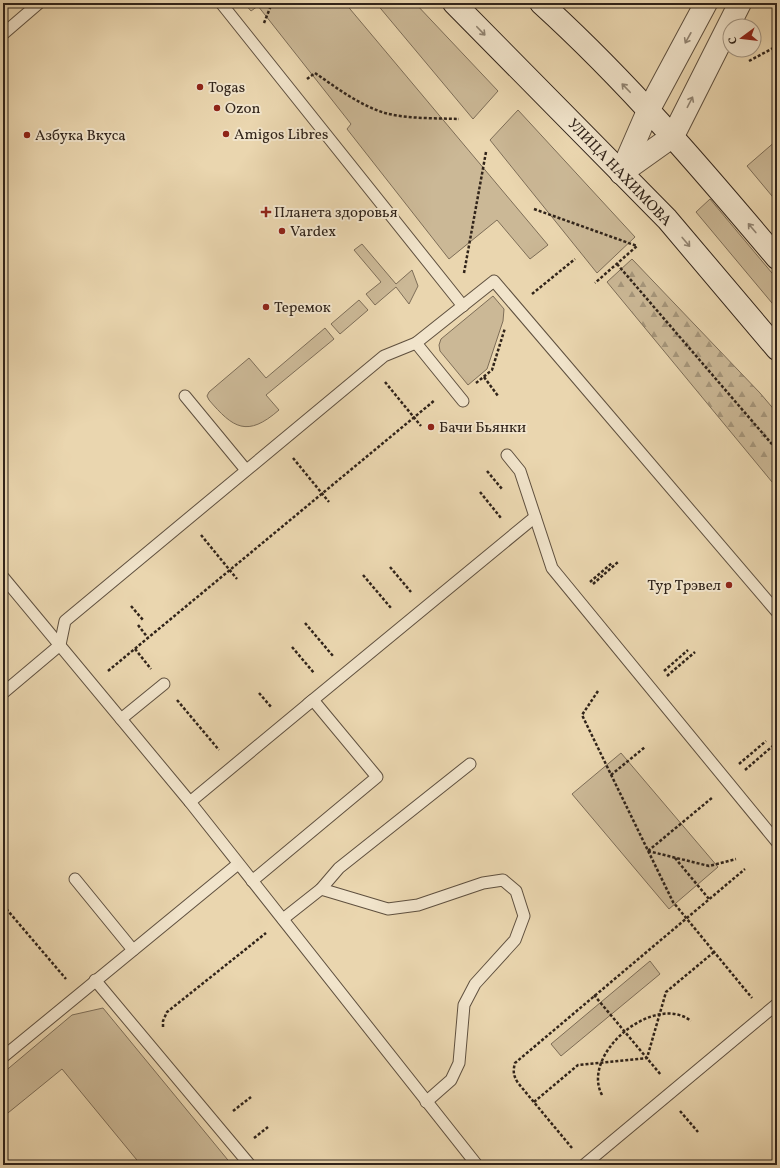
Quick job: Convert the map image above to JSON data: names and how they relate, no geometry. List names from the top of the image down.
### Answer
{
  "streets": {
    "main road": ["УЛИЦА НАХИМОВА"]
  },
  "places": {
    "other": [
      "Togas",
      "Ozon",
      "Amigos Libres",
      "Азбука Вкуса",
      "Vardex",
      "Теремок",
      "Бачи Бьянки",
      "Тур Трэвел"
    ],
    "health": ["Планета здоровья"]
  },
  "north": "left"
}
